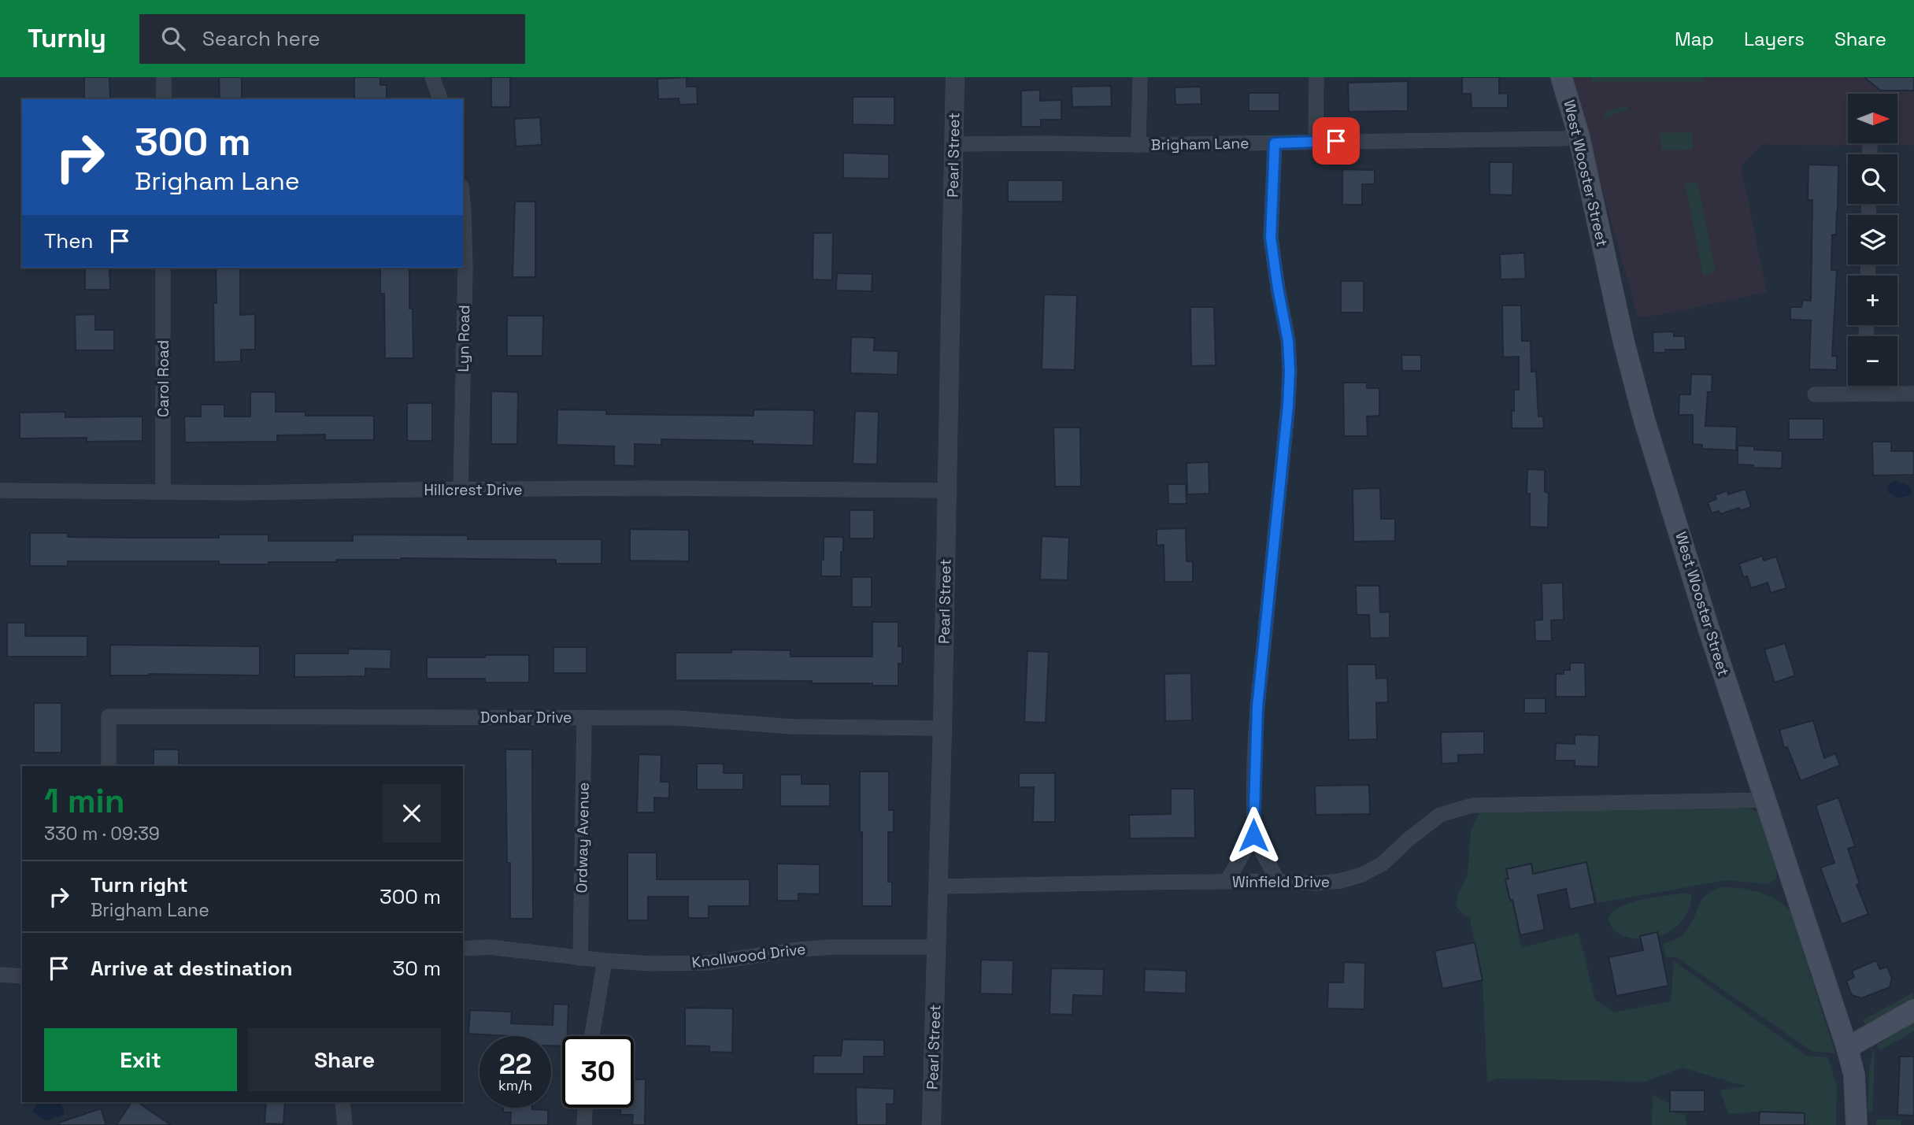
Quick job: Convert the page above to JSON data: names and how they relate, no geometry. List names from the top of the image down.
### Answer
{
  "streets": {
    "main road": ["West Wooster Street"],
    "street": [
      "Brigham Lane",
      "Pearl Street",
      "Lyn Road",
      "Carol Road",
      "Hillcrest Drive",
      "Donbar Drive",
      "Ordway Avenue",
      "Winfield Drive",
      "Knollwood Drive"
    ]
  },
  "crossings": [
    ["Brigham Lane", "Pearl Street"],
    ["Brigham Lane", "West Wooster Street"],
    ["Pearl Street", "Hillcrest Drive"],
    ["Pearl Street", "Donbar Drive"],
    ["Pearl Street", "Winfield Drive"],
    ["Pearl Street", "Knollwood Drive"],
    ["West Wooster Street", "Winfield Drive"],
    ["Lyn Road", "Hillcrest Drive"],
    ["Carol Road", "Hillcrest Drive"],
    ["Donbar Drive", "Ordway Avenue"],
    ["Ordway Avenue", "Knollwood Drive"]
  ],
  "north": "right",
  "page": {
    "header": "Turnly",
    "search": "Search here",
    "nav": ["Map", "Layers", "Share"],
    "map_buttons": ["+", "−"],
    "turn": ["300 m", "Brigham Lane"],
    "then": "Then",
    "heading": ["1 min", "330 m · 09:39"],
    "list": [
      {
        "name": "Turn right",
        "note": "Brigham Lane",
        "value": "300 m"
      },
      {
        "name": "Arrive at destination",
        "value": "30 m"
      }
    ],
    "buttons": ["Exit", "Share"],
    "speed": "22 km/h",
    "limit": "30"
  }
}
